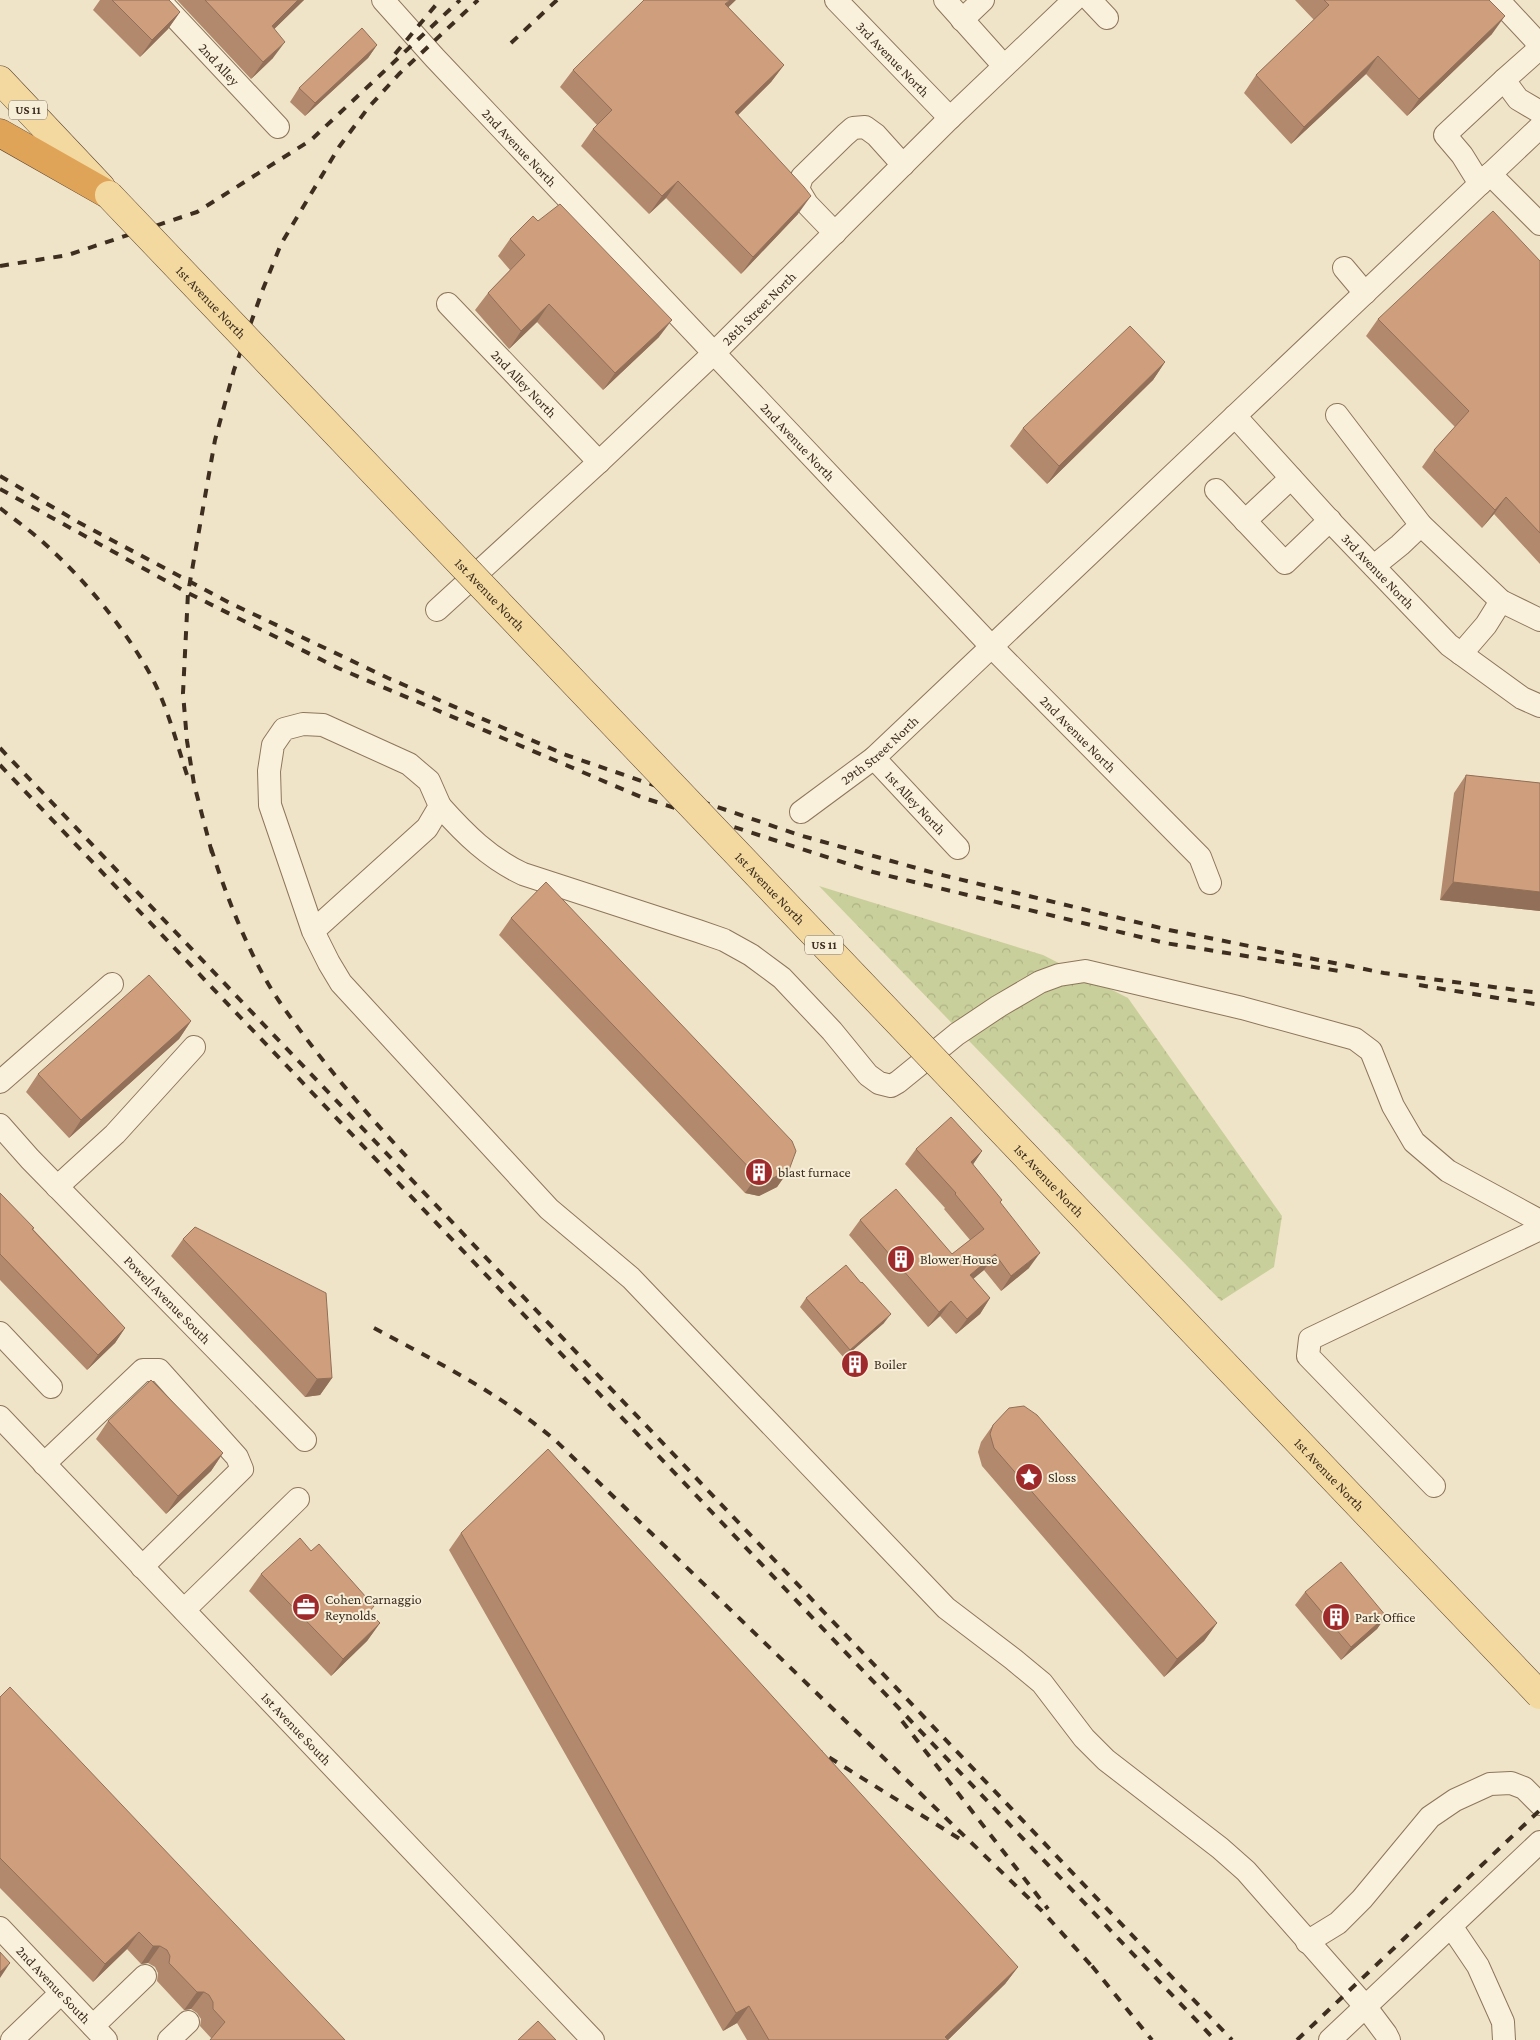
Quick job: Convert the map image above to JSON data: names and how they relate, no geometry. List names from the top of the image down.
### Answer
{
  "streets": {
    "main road": ["US 11", "1st Avenue North"],
    "street": [
      "3rd Avenue North",
      "2nd Alley",
      "2nd Avenue North",
      "28th Street North",
      "2nd Alley North",
      "29th Street North",
      "1st Alley North",
      "Powell Avenue South",
      "1st Avenue South",
      "2nd Avenue South"
    ]
  },
  "crossings": [
    ["3rd Avenue North", "28th Street North"],
    ["3rd Avenue North", "29th Street North"],
    ["2nd Avenue North", "28th Street North"],
    ["2nd Avenue North", "29th Street North"],
    ["28th Street North", "2nd Alley North"],
    ["29th Street North", "1st Alley North"]
  ],
  "places": {
    "building": [
      "blast furnace",
      "Blower House",
      "Boiler",
      "Park Office"
    ],
    "place": ["Sloss"],
    "office": ["Cohen Carnaggio Reynolds"]
  }
}
